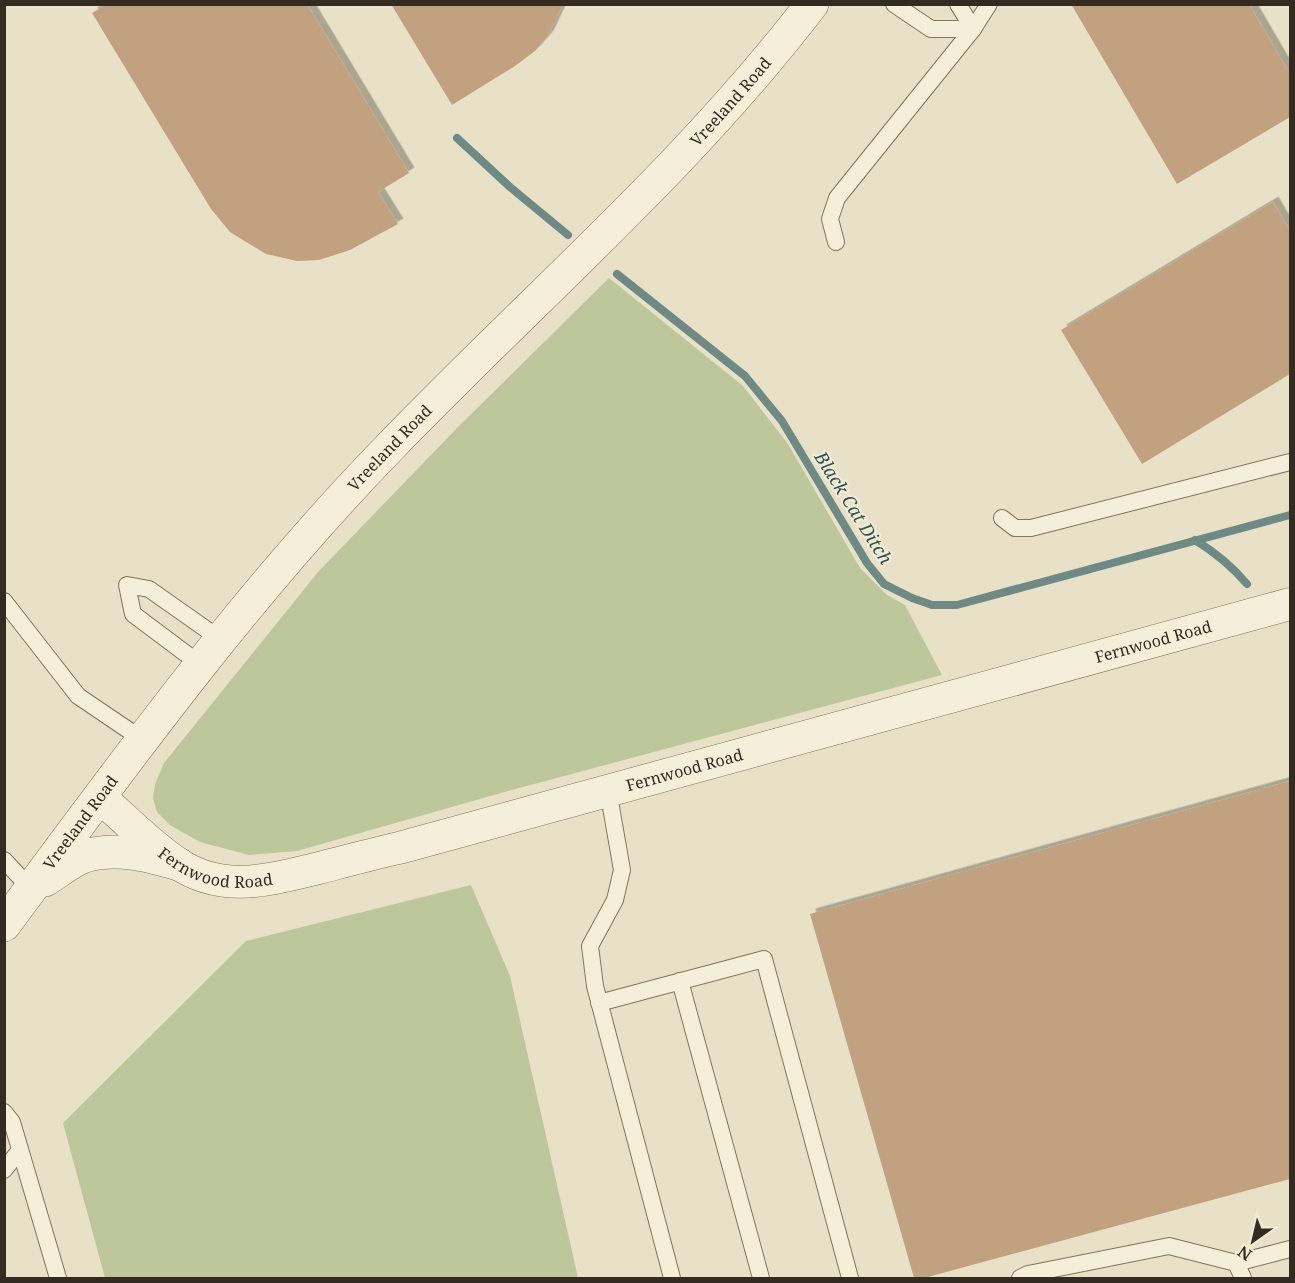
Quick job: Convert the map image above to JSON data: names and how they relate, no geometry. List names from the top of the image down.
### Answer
{
  "streets": {
    "street": ["Vreeland Road", "Fernwood Road"]
  },
  "crossings": [
    ["Vreeland Road", "Fernwood Road"]
  ],
  "water": ["Black Cat Ditch"],
  "north": "bottom left"
}
